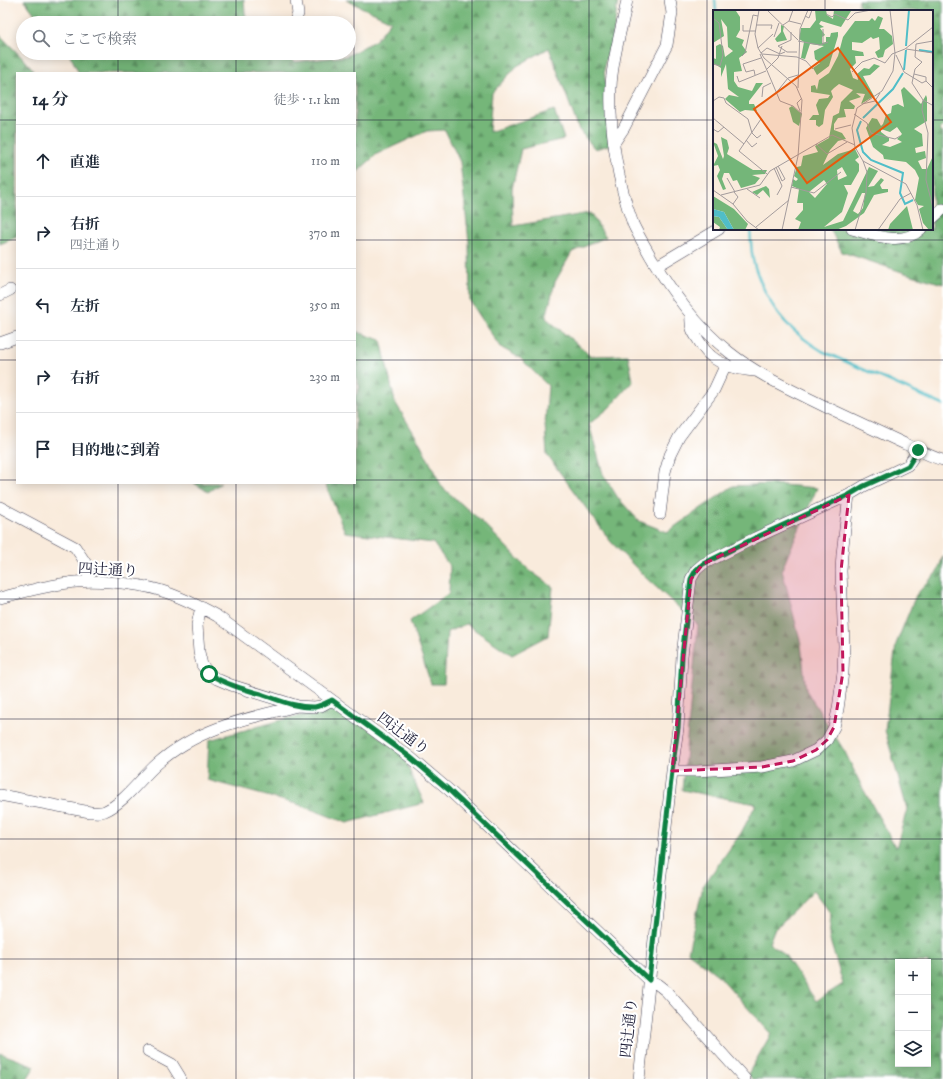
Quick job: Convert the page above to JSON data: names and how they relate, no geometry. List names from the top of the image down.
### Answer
{
  "streets": {
    "street": ["四辻通り"]
  },
  "page": {
    "search": "ここで検索",
    "heading": ["14 分", "徒歩 · 1.1 km"],
    "list": [
      ["直進", "110 m"],
      ["右折", "四辻通り", "370 m"],
      ["左折", "350 m"],
      ["右折", "230 m"],
      "目的地に到着"
    ],
    "map_buttons": ["+", "−"]
  }
}
